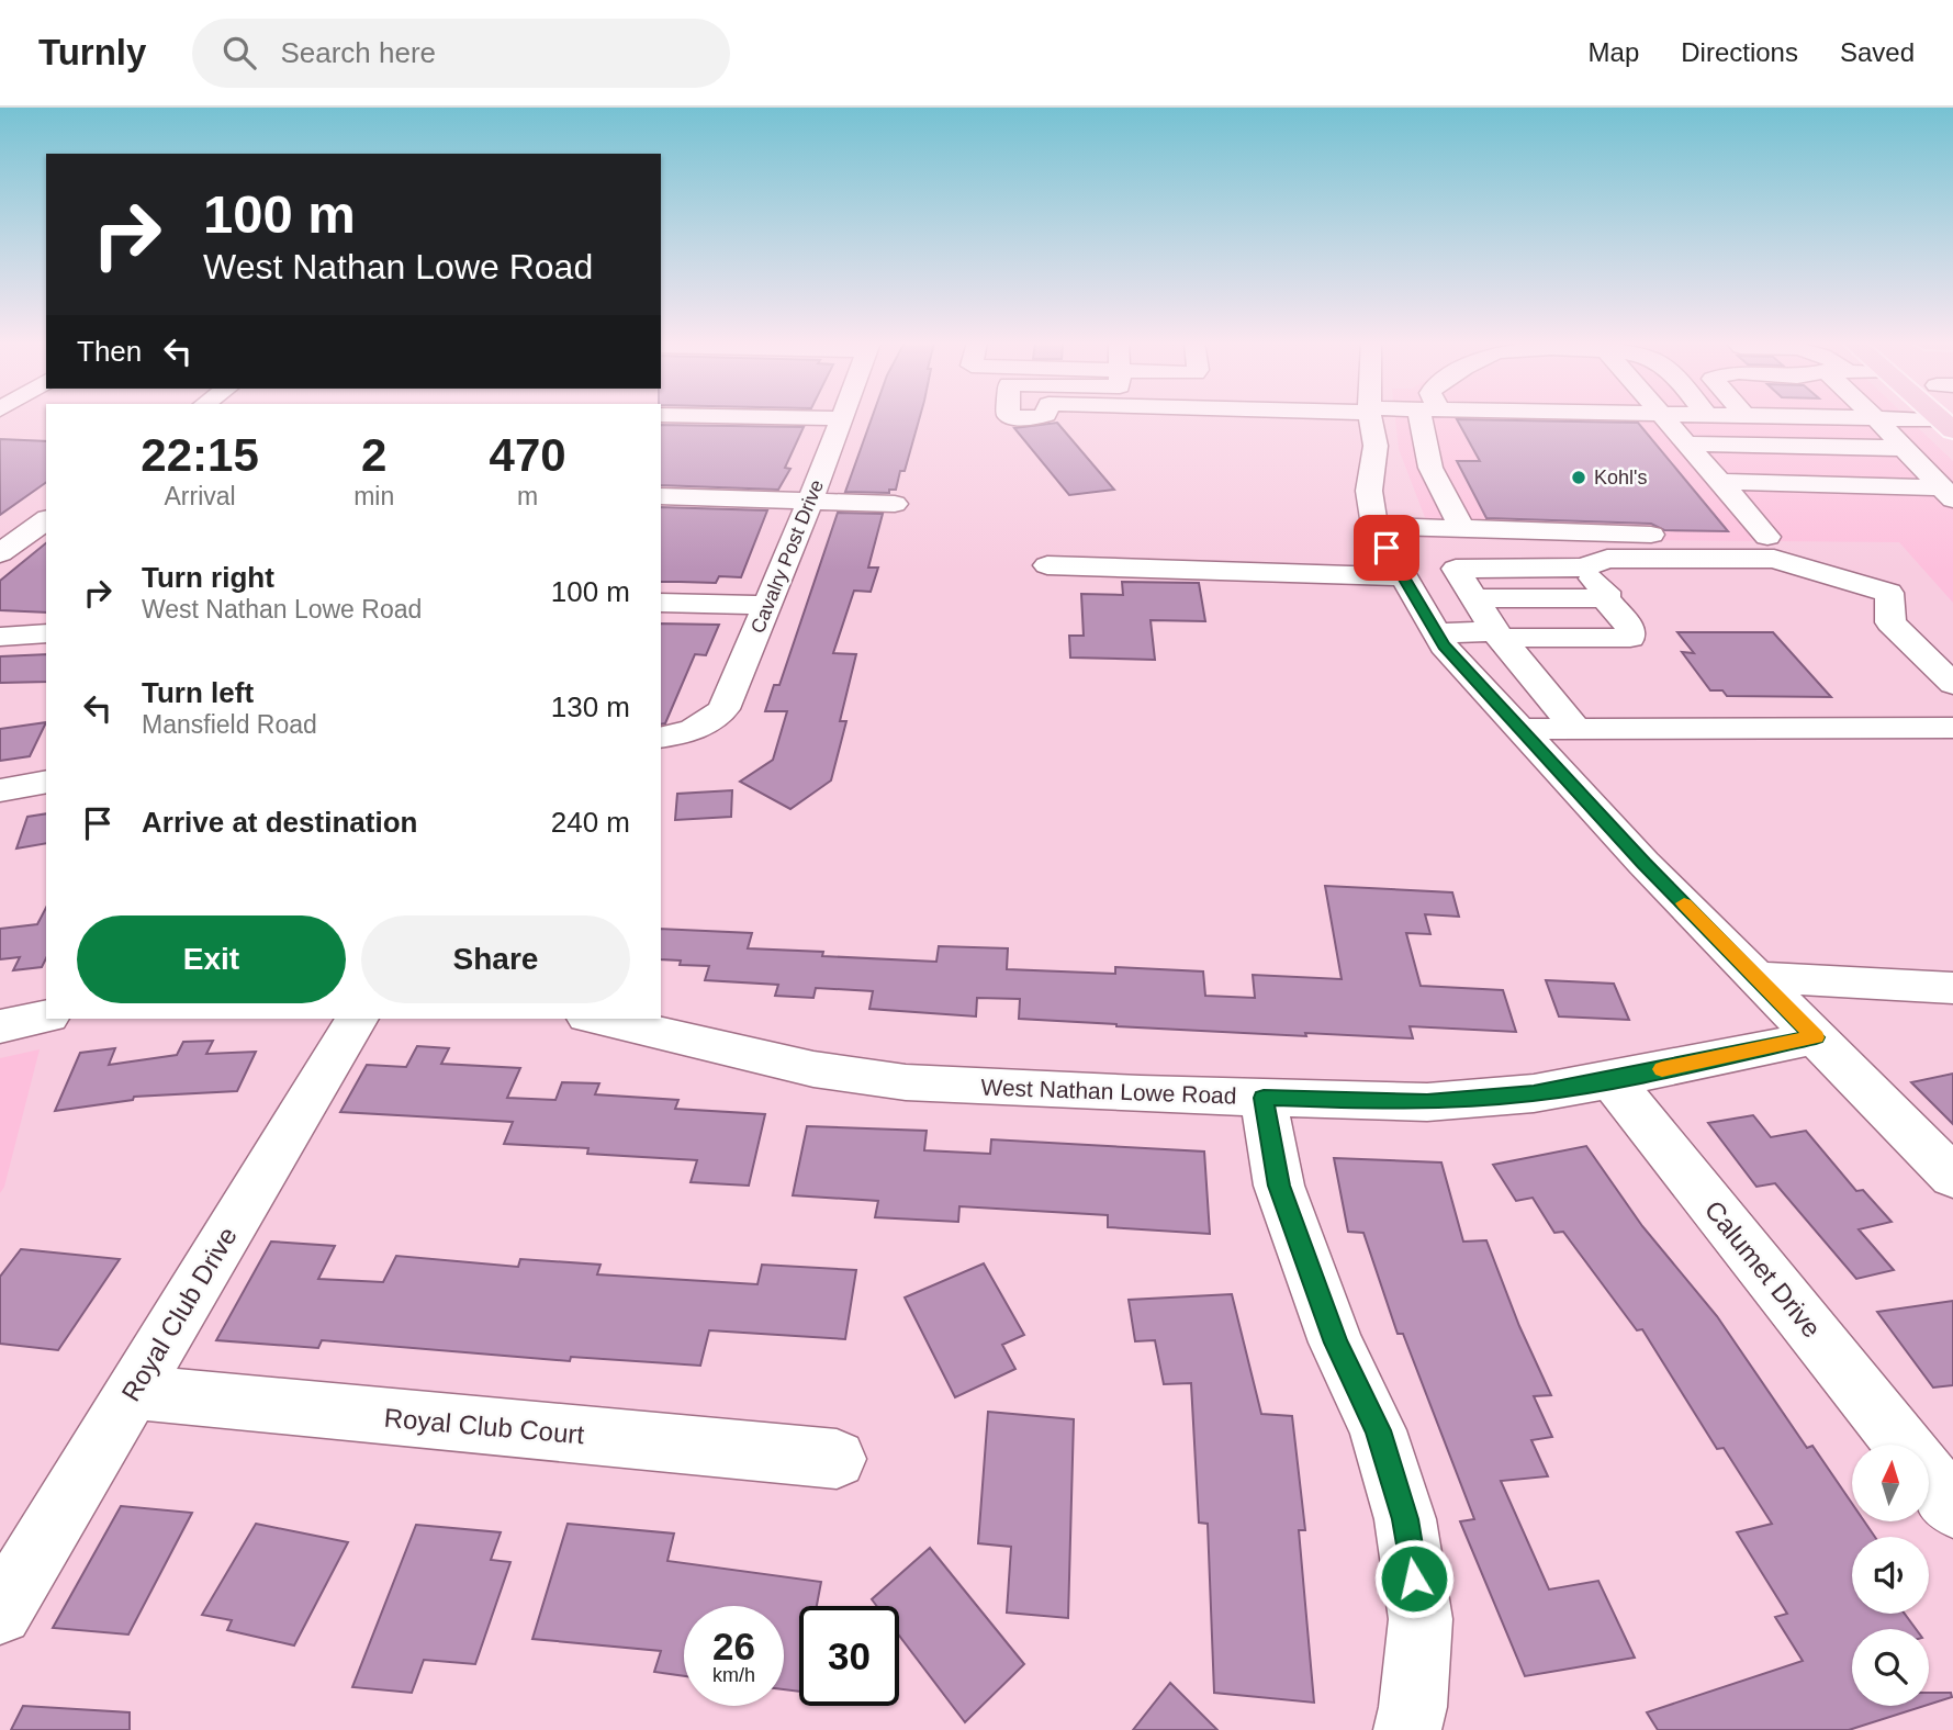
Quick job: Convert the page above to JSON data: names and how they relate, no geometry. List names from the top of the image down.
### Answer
{
  "streets": {
    "street": [
      "Cavalry Post Drive",
      "West Nathan Lowe Road",
      "Calumet Drive",
      "Royal Club Drive",
      "Royal Club Court"
    ]
  },
  "crossings": [
    ["West Nathan Lowe Road", "Calumet Drive"],
    ["Royal Club Drive", "Royal Club Court"]
  ],
  "places": ["Kohl's"],
  "north": "top",
  "page": {
    "header": "Turnly",
    "search": "Search here",
    "nav": ["Map", "Directions", "Saved"],
    "turn": ["100 m", "West Nathan Lowe Road"],
    "then": "Then",
    "eta": [
      "22:15",
      "Arrival",
      "2",
      "min",
      "470",
      "m"
    ],
    "list": [
      {
        "name": "Turn right",
        "note": "West Nathan Lowe Road",
        "value": "100 m"
      },
      {
        "name": "Turn left",
        "note": "Mansfield Road",
        "value": "130 m"
      },
      {
        "name": "Arrive at destination",
        "value": "240 m"
      }
    ],
    "buttons": ["Exit", "Share"],
    "speed": "26 km/h",
    "limit": "30"
  }
}
